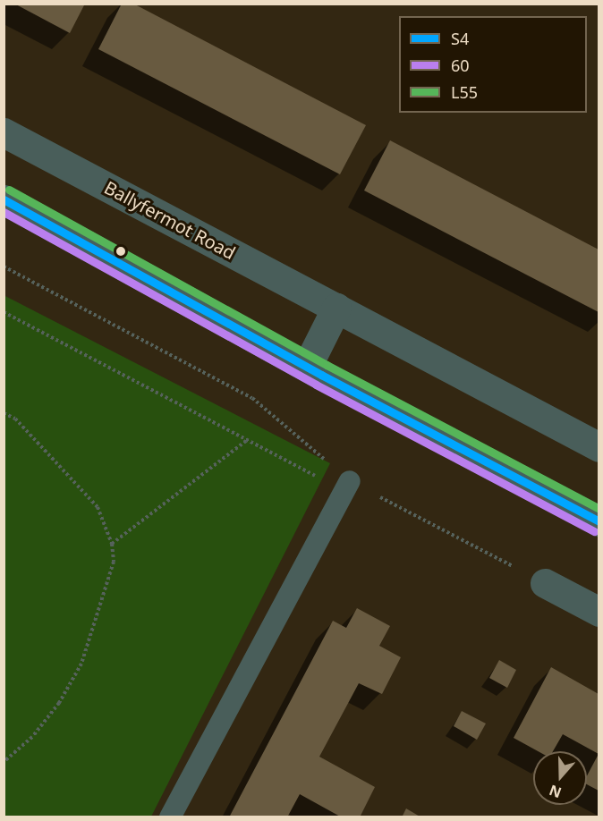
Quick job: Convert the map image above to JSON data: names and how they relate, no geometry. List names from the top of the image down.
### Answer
{
  "streets": {
    "street": ["Ballyfermot Road"]
  },
  "lines": ["transit line L55", "transit line S4", "transit line 60"],
  "legend": ["S4", "60", "L55"],
  "north": "bottom"
}
